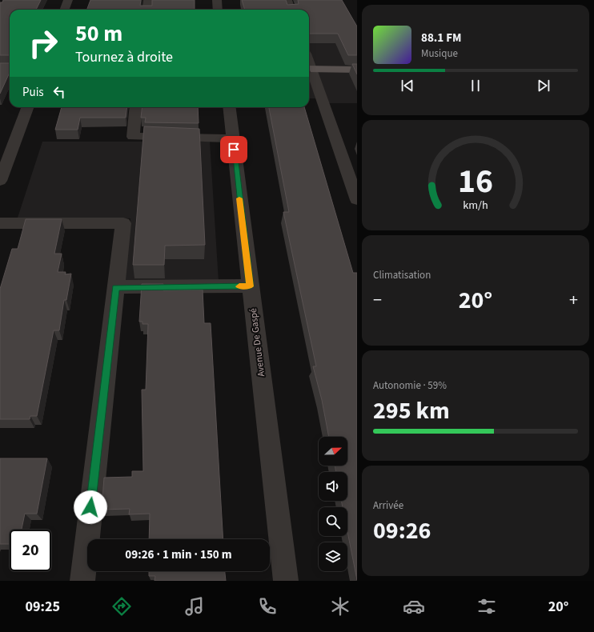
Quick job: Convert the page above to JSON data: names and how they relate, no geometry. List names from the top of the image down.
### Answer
{
  "streets": {
    "street": ["Avenue De Gaspé"]
  },
  "north": "right",
  "page": {
    "turn": ["50 m", "Tournez à droite"],
    "song": ["88.1 FM", "Musique"],
    "then": "Puis",
    "tile": [
      "Climatisation",
      ["Autonomie · 59%", "295 km"],
      ["Arrivée", "09:26"]
    ],
    "heat": ["−", "20°", "+"],
    "limit": "20",
    "trip": "09:26 · 1 min · 150 m",
    "tabs": ["09:25", "20°"],
    "gauge": ["16", "km/h"]
  }
}
